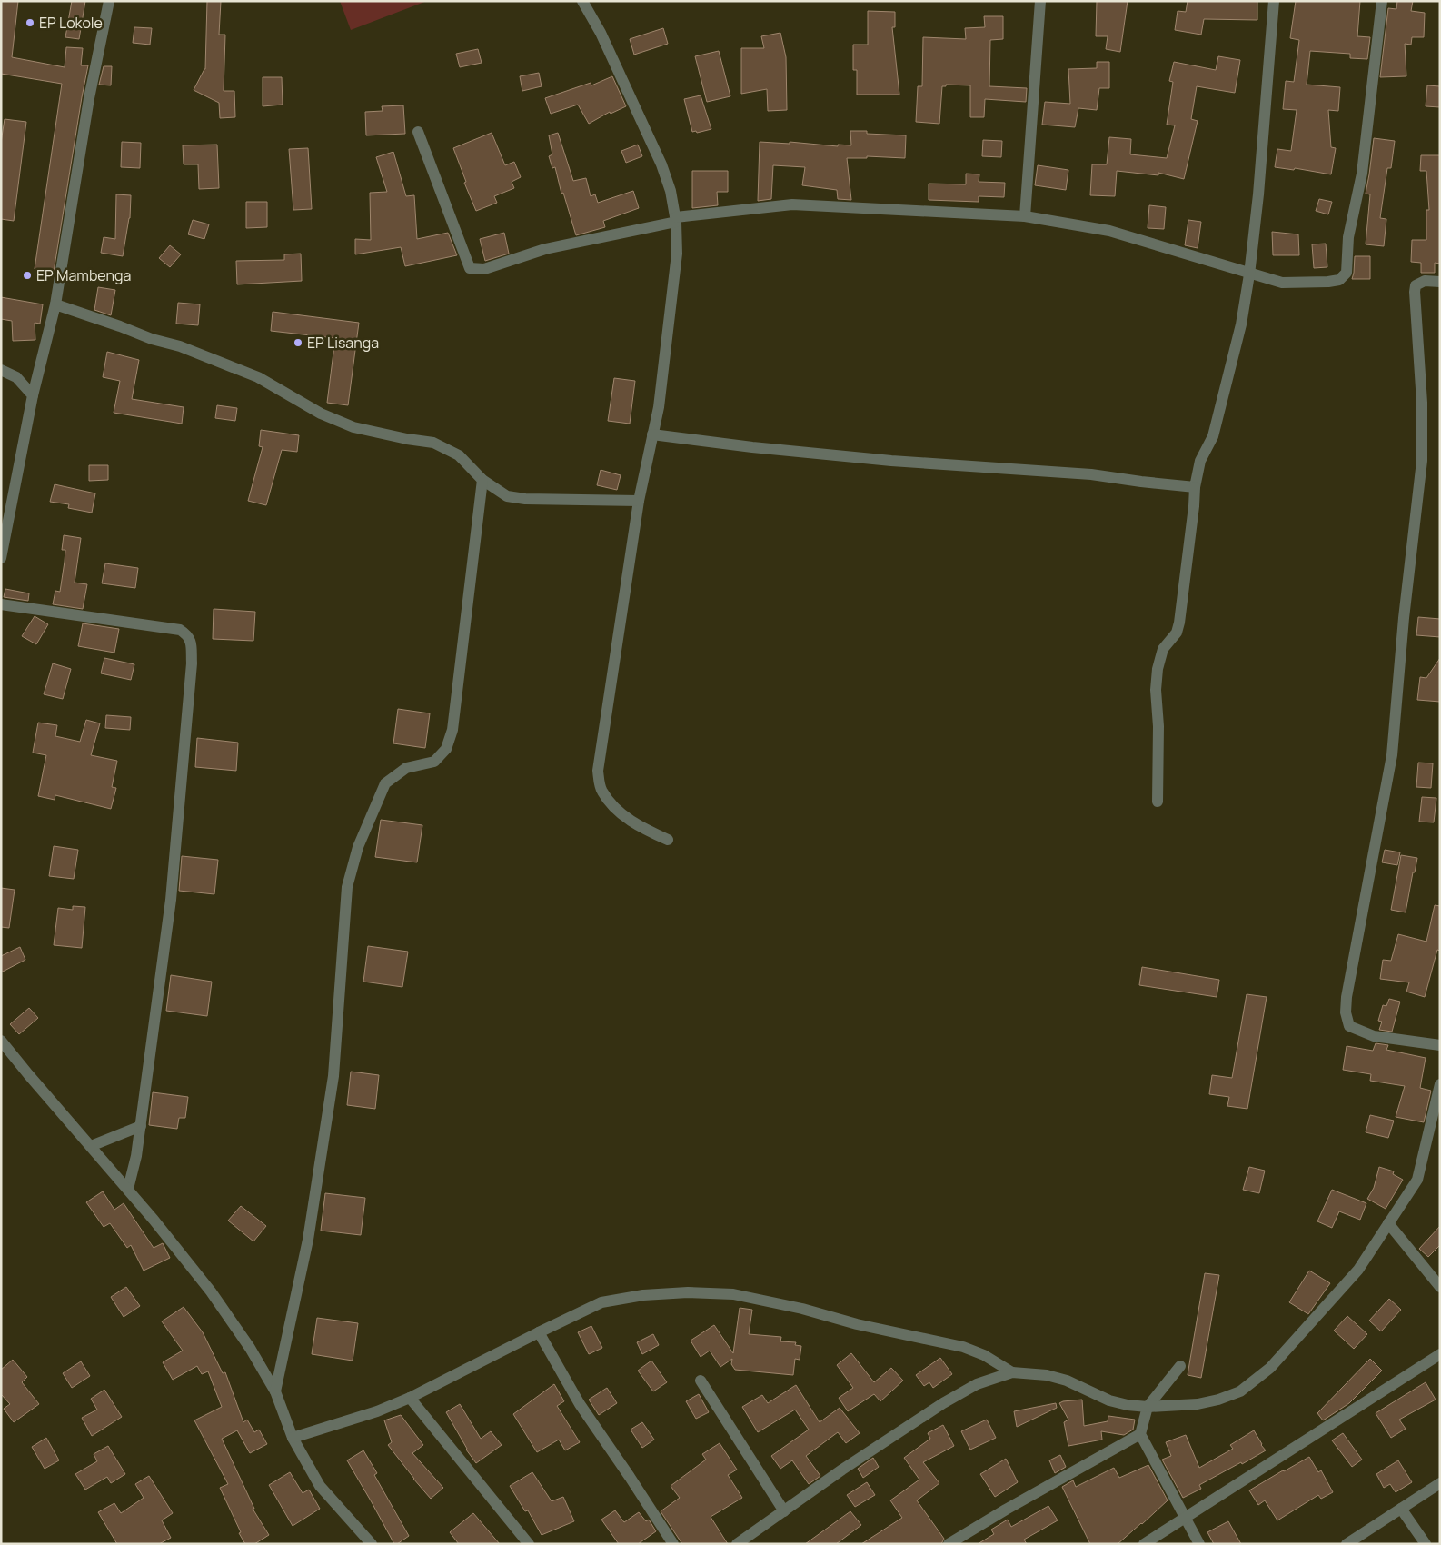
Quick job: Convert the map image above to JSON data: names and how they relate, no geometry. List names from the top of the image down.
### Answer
{
  "places": ["EP Lokole", "EP Mambenga", "EP Lisanga"]
}
